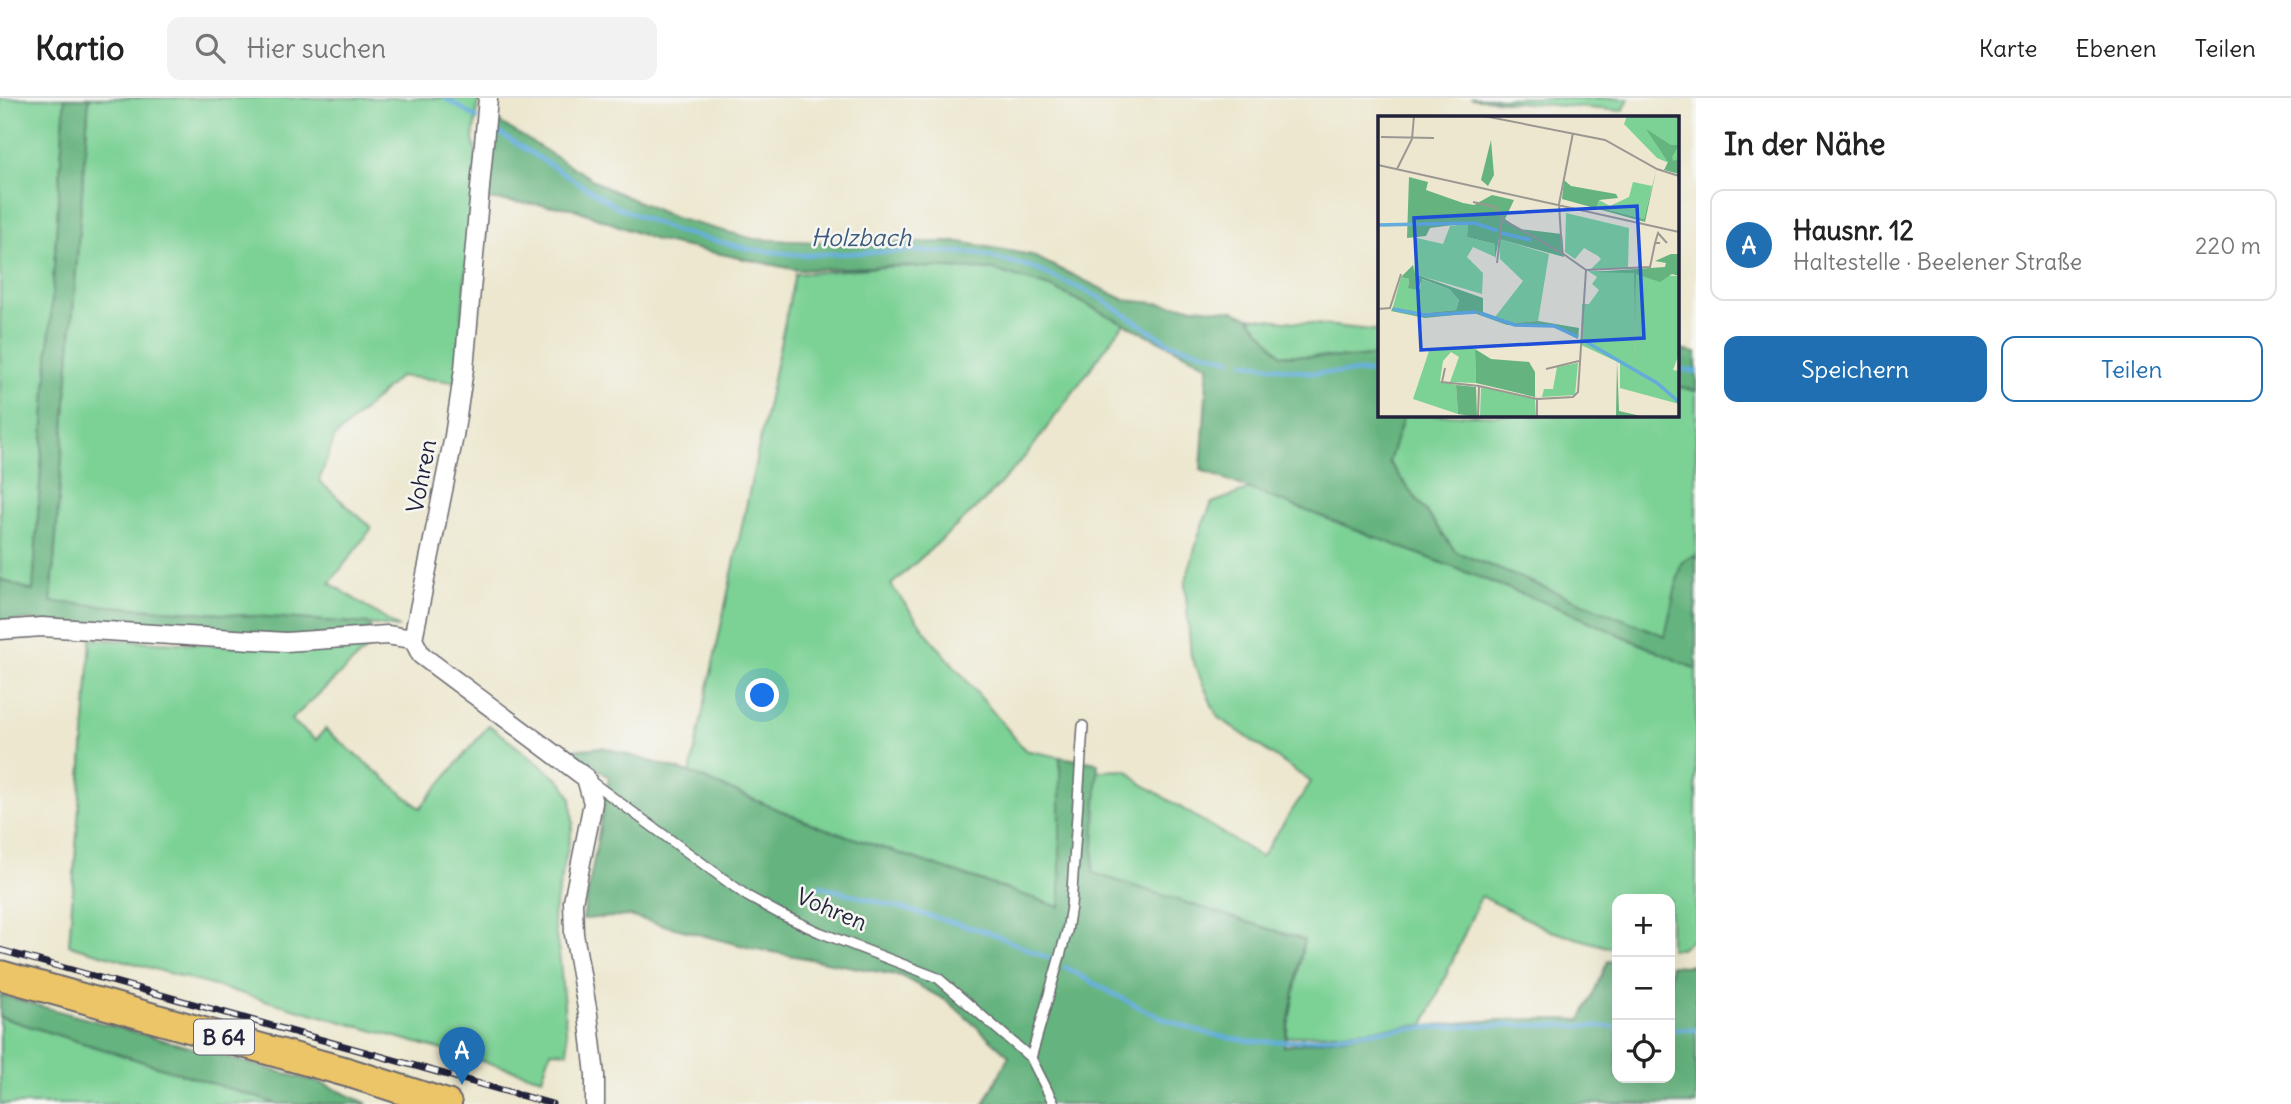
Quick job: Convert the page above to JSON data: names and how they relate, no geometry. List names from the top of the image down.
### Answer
{
  "streets": {
    "main road": ["B 64"],
    "street": ["Vohren"]
  },
  "water": ["Holzbach"],
  "page": {
    "header": "Kartio",
    "search": "Hier suchen",
    "nav": ["Karte", "Ebenen", "Teilen"],
    "heading": "In der Nähe",
    "list": [
      {
        "mark": "A",
        "name": "Hausnr. 12",
        "note": "Haltestelle · Beelener Straße",
        "value": "220 m"
      }
    ],
    "buttons": ["Speichern", "Teilen"],
    "map_buttons": ["+", "−"],
    "pins": "A"
  }
}
